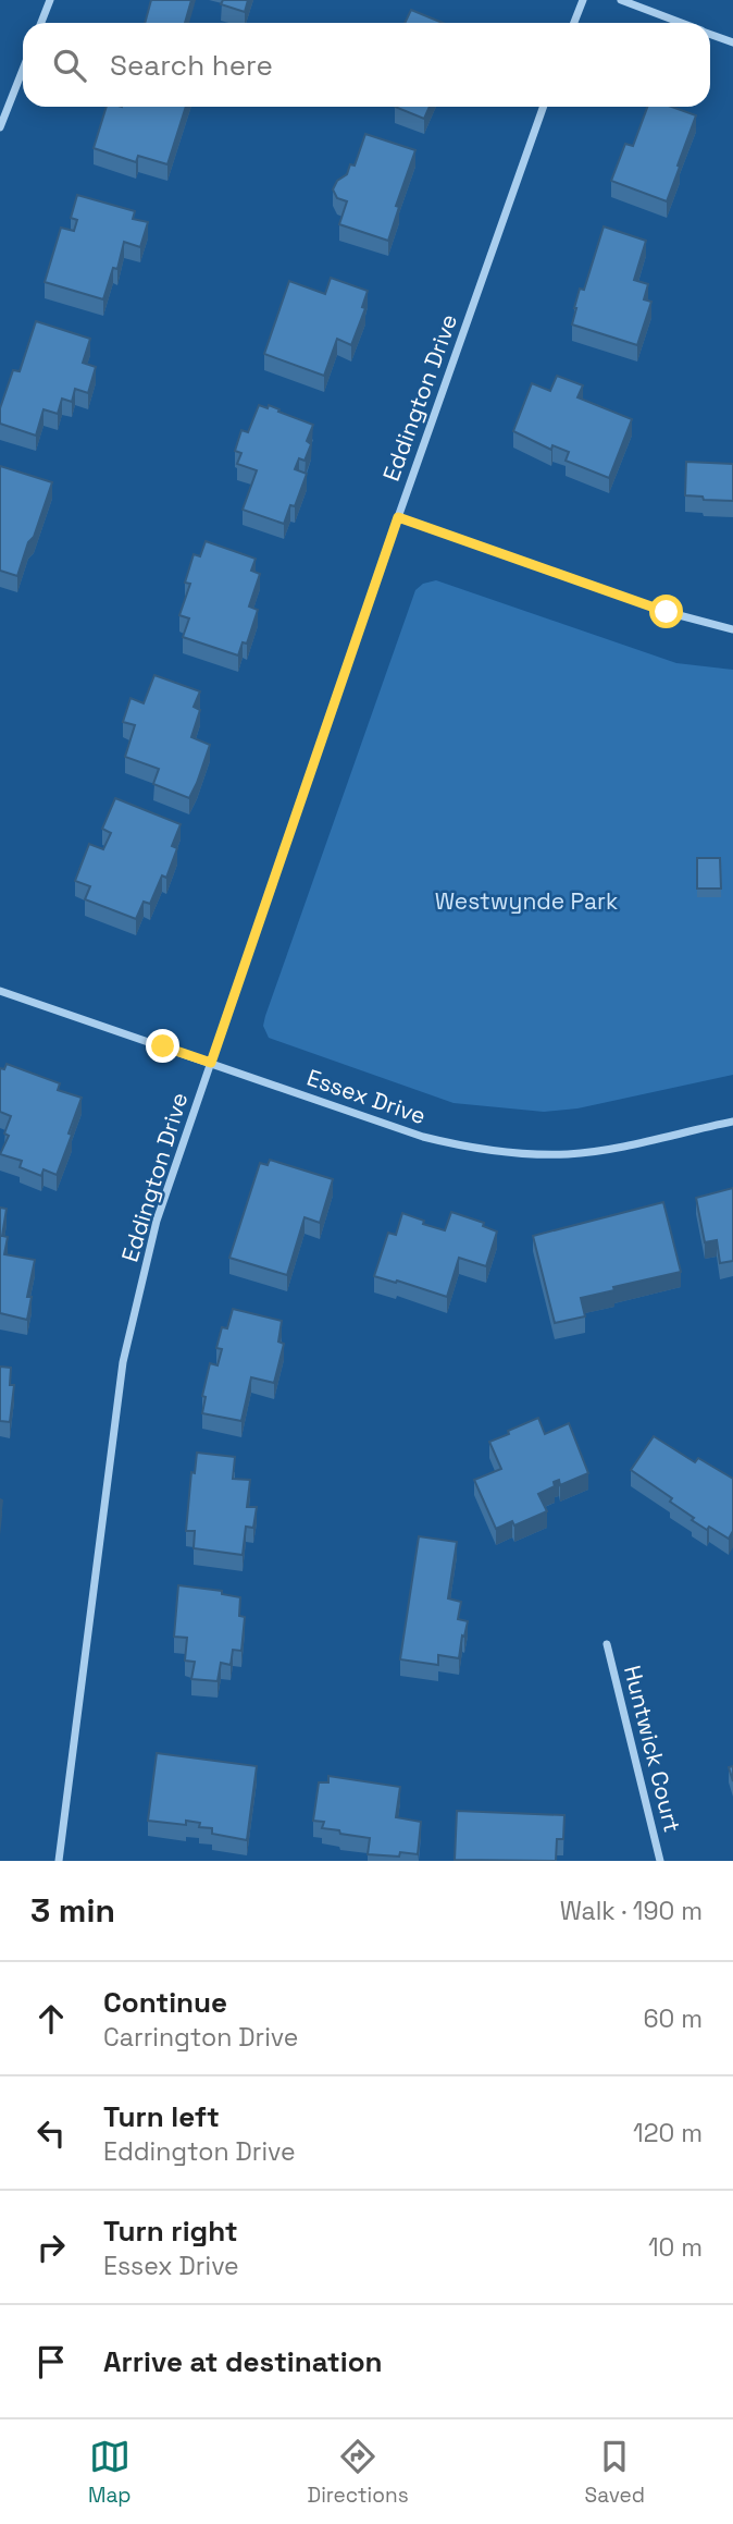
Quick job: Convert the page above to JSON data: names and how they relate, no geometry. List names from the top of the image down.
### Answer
{
  "streets": {
    "street": ["Eddington Drive", "Essex Drive", "Huntwick Court"]
  },
  "crossings": [
    ["Eddington Drive", "Essex Drive"]
  ],
  "parks": ["Westwynde Park"],
  "page": {
    "search": "Search here",
    "heading": ["3 min", "Walk · 190 m"],
    "list": [
      ["Continue", "Carrington Drive", "60 m"],
      ["Turn left", "Eddington Drive", "120 m"],
      ["Turn right", "Essex Drive", "10 m"],
      "Arrive at destination"
    ],
    "nav": ["Map", "Directions", "Saved"]
  }
}
